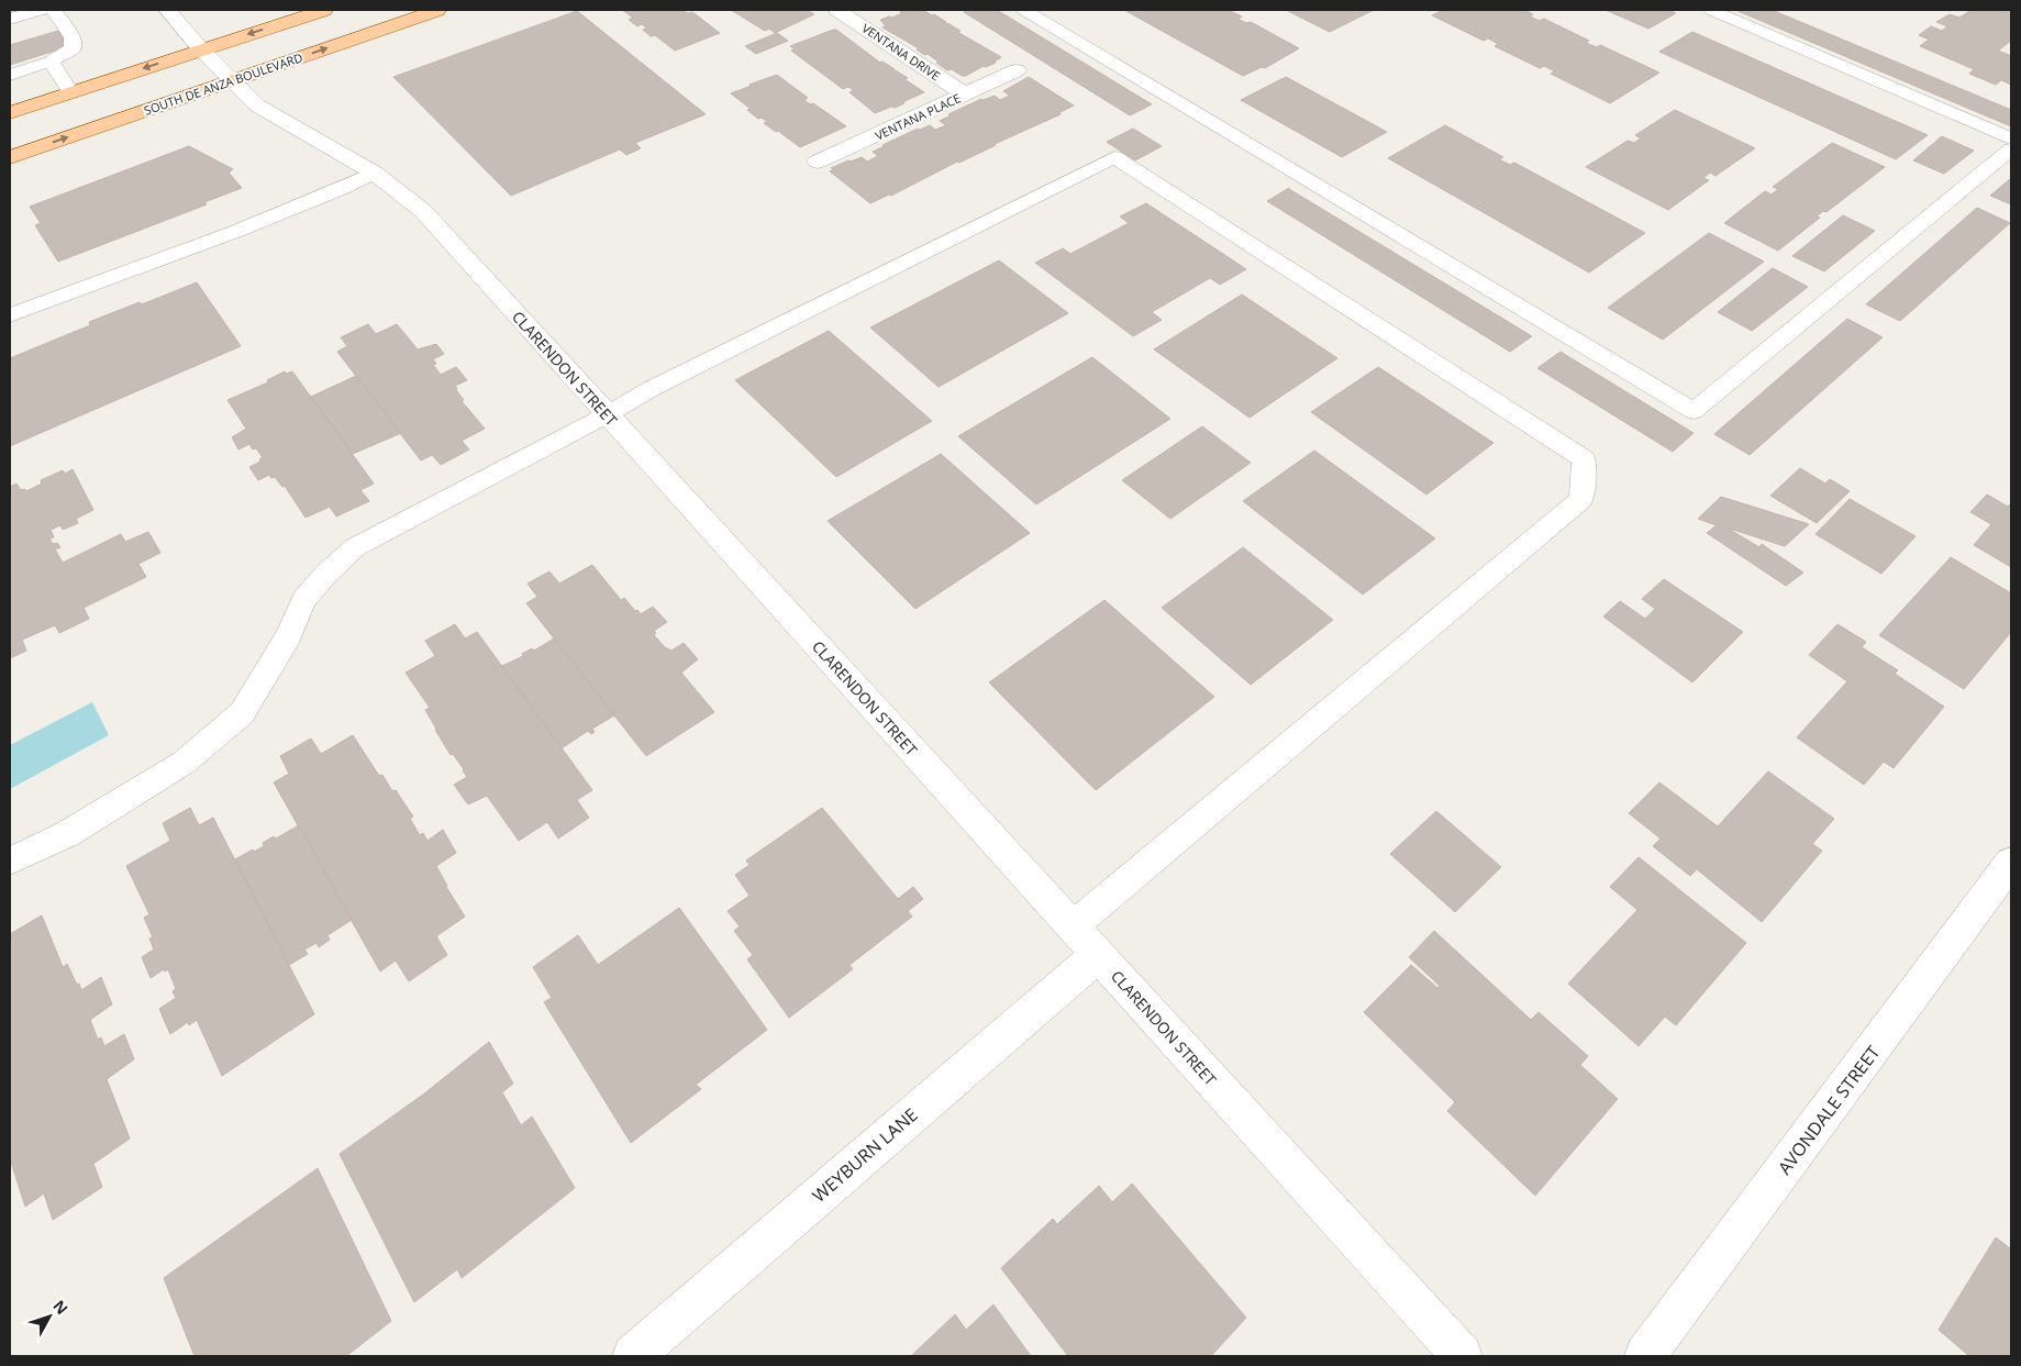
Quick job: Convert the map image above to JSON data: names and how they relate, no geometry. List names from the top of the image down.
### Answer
{
  "streets": {
    "main road": ["SOUTH DE ANZA BOULEVARD"],
    "street": [
      "VENTANA DRIVE",
      "VENTANA PLACE",
      "CLARENDON STREET",
      "AVONDALE STREET",
      "WEYBURN LANE"
    ]
  },
  "crossings": [
    ["VENTANA DRIVE", "VENTANA PLACE"],
    ["SOUTH DE ANZA BOULEVARD", "CLARENDON STREET"],
    ["CLARENDON STREET", "WEYBURN LANE"]
  ],
  "north": "top right"
}
